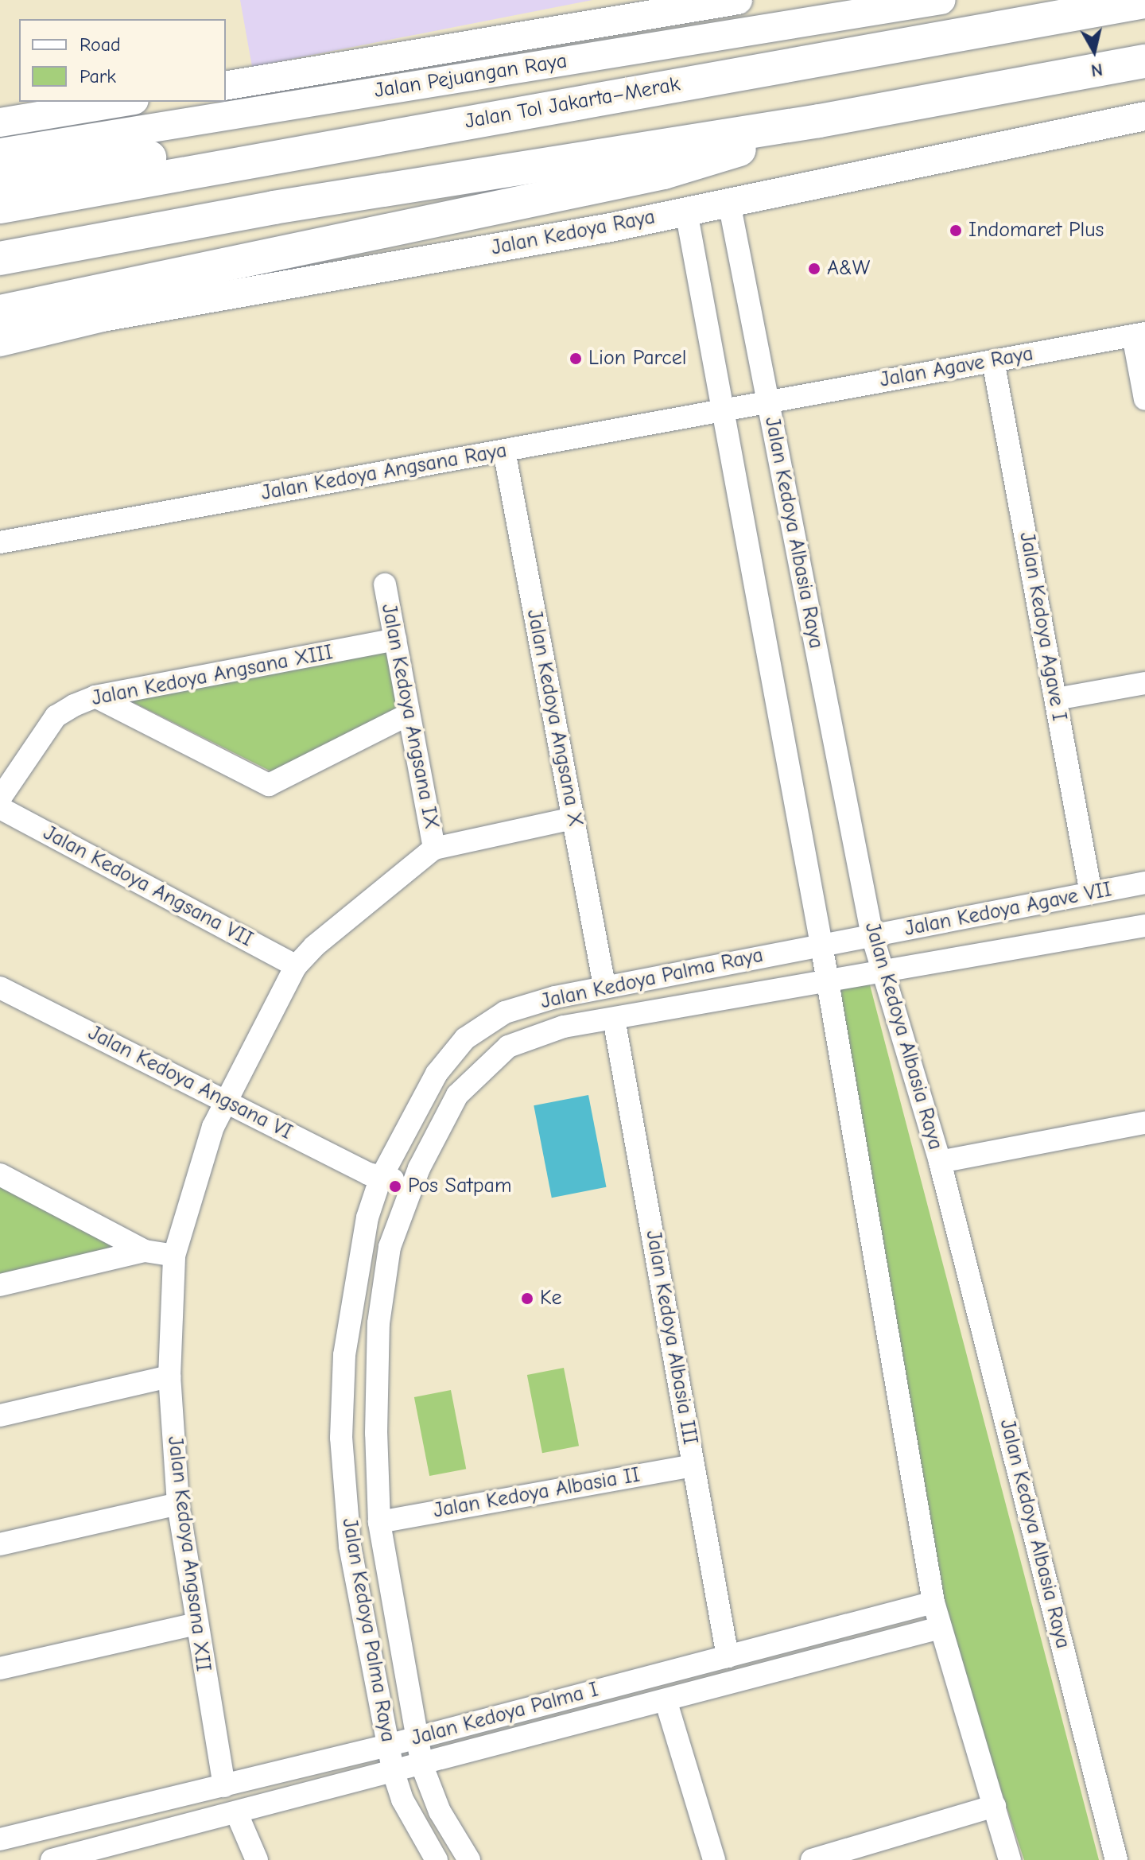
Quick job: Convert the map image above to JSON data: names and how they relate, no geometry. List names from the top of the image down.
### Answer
{
  "streets": {
    "highway": ["Jalan Tol Jakarta–Merak"],
    "main road": ["Jalan Pejuangan Raya", "Jalan Kedoya Raya"],
    "street": [
      "Jalan Agave Raya",
      "Jalan Kedoya Angsana Raya",
      "Jalan Kedoya Albasia Raya",
      "Jalan Kedoya Agave I",
      "Jalan Kedoya Angsana XIII",
      "Jalan Kedoya Angsana IX",
      "Jalan Kedoya Angsana X",
      "Jalan Kedoya Angsana VII",
      "Jalan Kedoya Agave VII",
      "Jalan Kedoya Palma Raya",
      "Jalan Kedoya Angsana VI",
      "Jalan Kedoya Albasia III",
      "Jalan Kedoya Albasia II",
      "Jalan Kedoya Angsana XII",
      "Jalan Kedoya Palma I"
    ]
  },
  "crossings": [
    ["Jalan Kedoya Raya", "Jalan Kedoya Albasia Raya"],
    ["Jalan Agave Raya", "Jalan Kedoya Angsana Raya"],
    ["Jalan Agave Raya", "Jalan Kedoya Albasia Raya"],
    ["Jalan Agave Raya", "Jalan Kedoya Agave I"],
    ["Jalan Kedoya Angsana Raya", "Jalan Kedoya Albasia Raya"],
    ["Jalan Kedoya Angsana Raya", "Jalan Kedoya Angsana X"],
    ["Jalan Kedoya Albasia Raya", "Jalan Kedoya Agave VII"],
    ["Jalan Kedoya Albasia Raya", "Jalan Kedoya Palma Raya"],
    ["Jalan Kedoya Agave I", "Jalan Kedoya Agave VII"],
    ["Jalan Kedoya Angsana XIII", "Jalan Kedoya Angsana IX"],
    ["Jalan Kedoya Angsana IX", "Jalan Kedoya Angsana XII"],
    ["Jalan Kedoya Angsana X", "Jalan Kedoya Palma Raya"],
    ["Jalan Kedoya Angsana VII", "Jalan Kedoya Angsana XII"],
    ["Jalan Kedoya Agave VII", "Jalan Kedoya Palma Raya"],
    ["Jalan Kedoya Palma Raya", "Jalan Kedoya Angsana VI"],
    ["Jalan Kedoya Palma Raya", "Jalan Kedoya Albasia III"],
    ["Jalan Kedoya Palma Raya", "Jalan Kedoya Albasia II"],
    ["Jalan Kedoya Palma Raya", "Jalan Kedoya Palma I"],
    ["Jalan Kedoya Angsana VI", "Jalan Kedoya Angsana XII"],
    ["Jalan Kedoya Albasia III", "Jalan Kedoya Albasia II"],
    ["Jalan Kedoya Albasia III", "Jalan Kedoya Palma I"],
    ["Jalan Kedoya Angsana XII", "Jalan Kedoya Palma I"]
  ],
  "places": [
    "Indomaret Plus",
    "A&W",
    "Lion Parcel",
    "Pos Satpam",
    "Ke"
  ],
  "legend": ["Road", "Park"],
  "north": "bottom"
}
